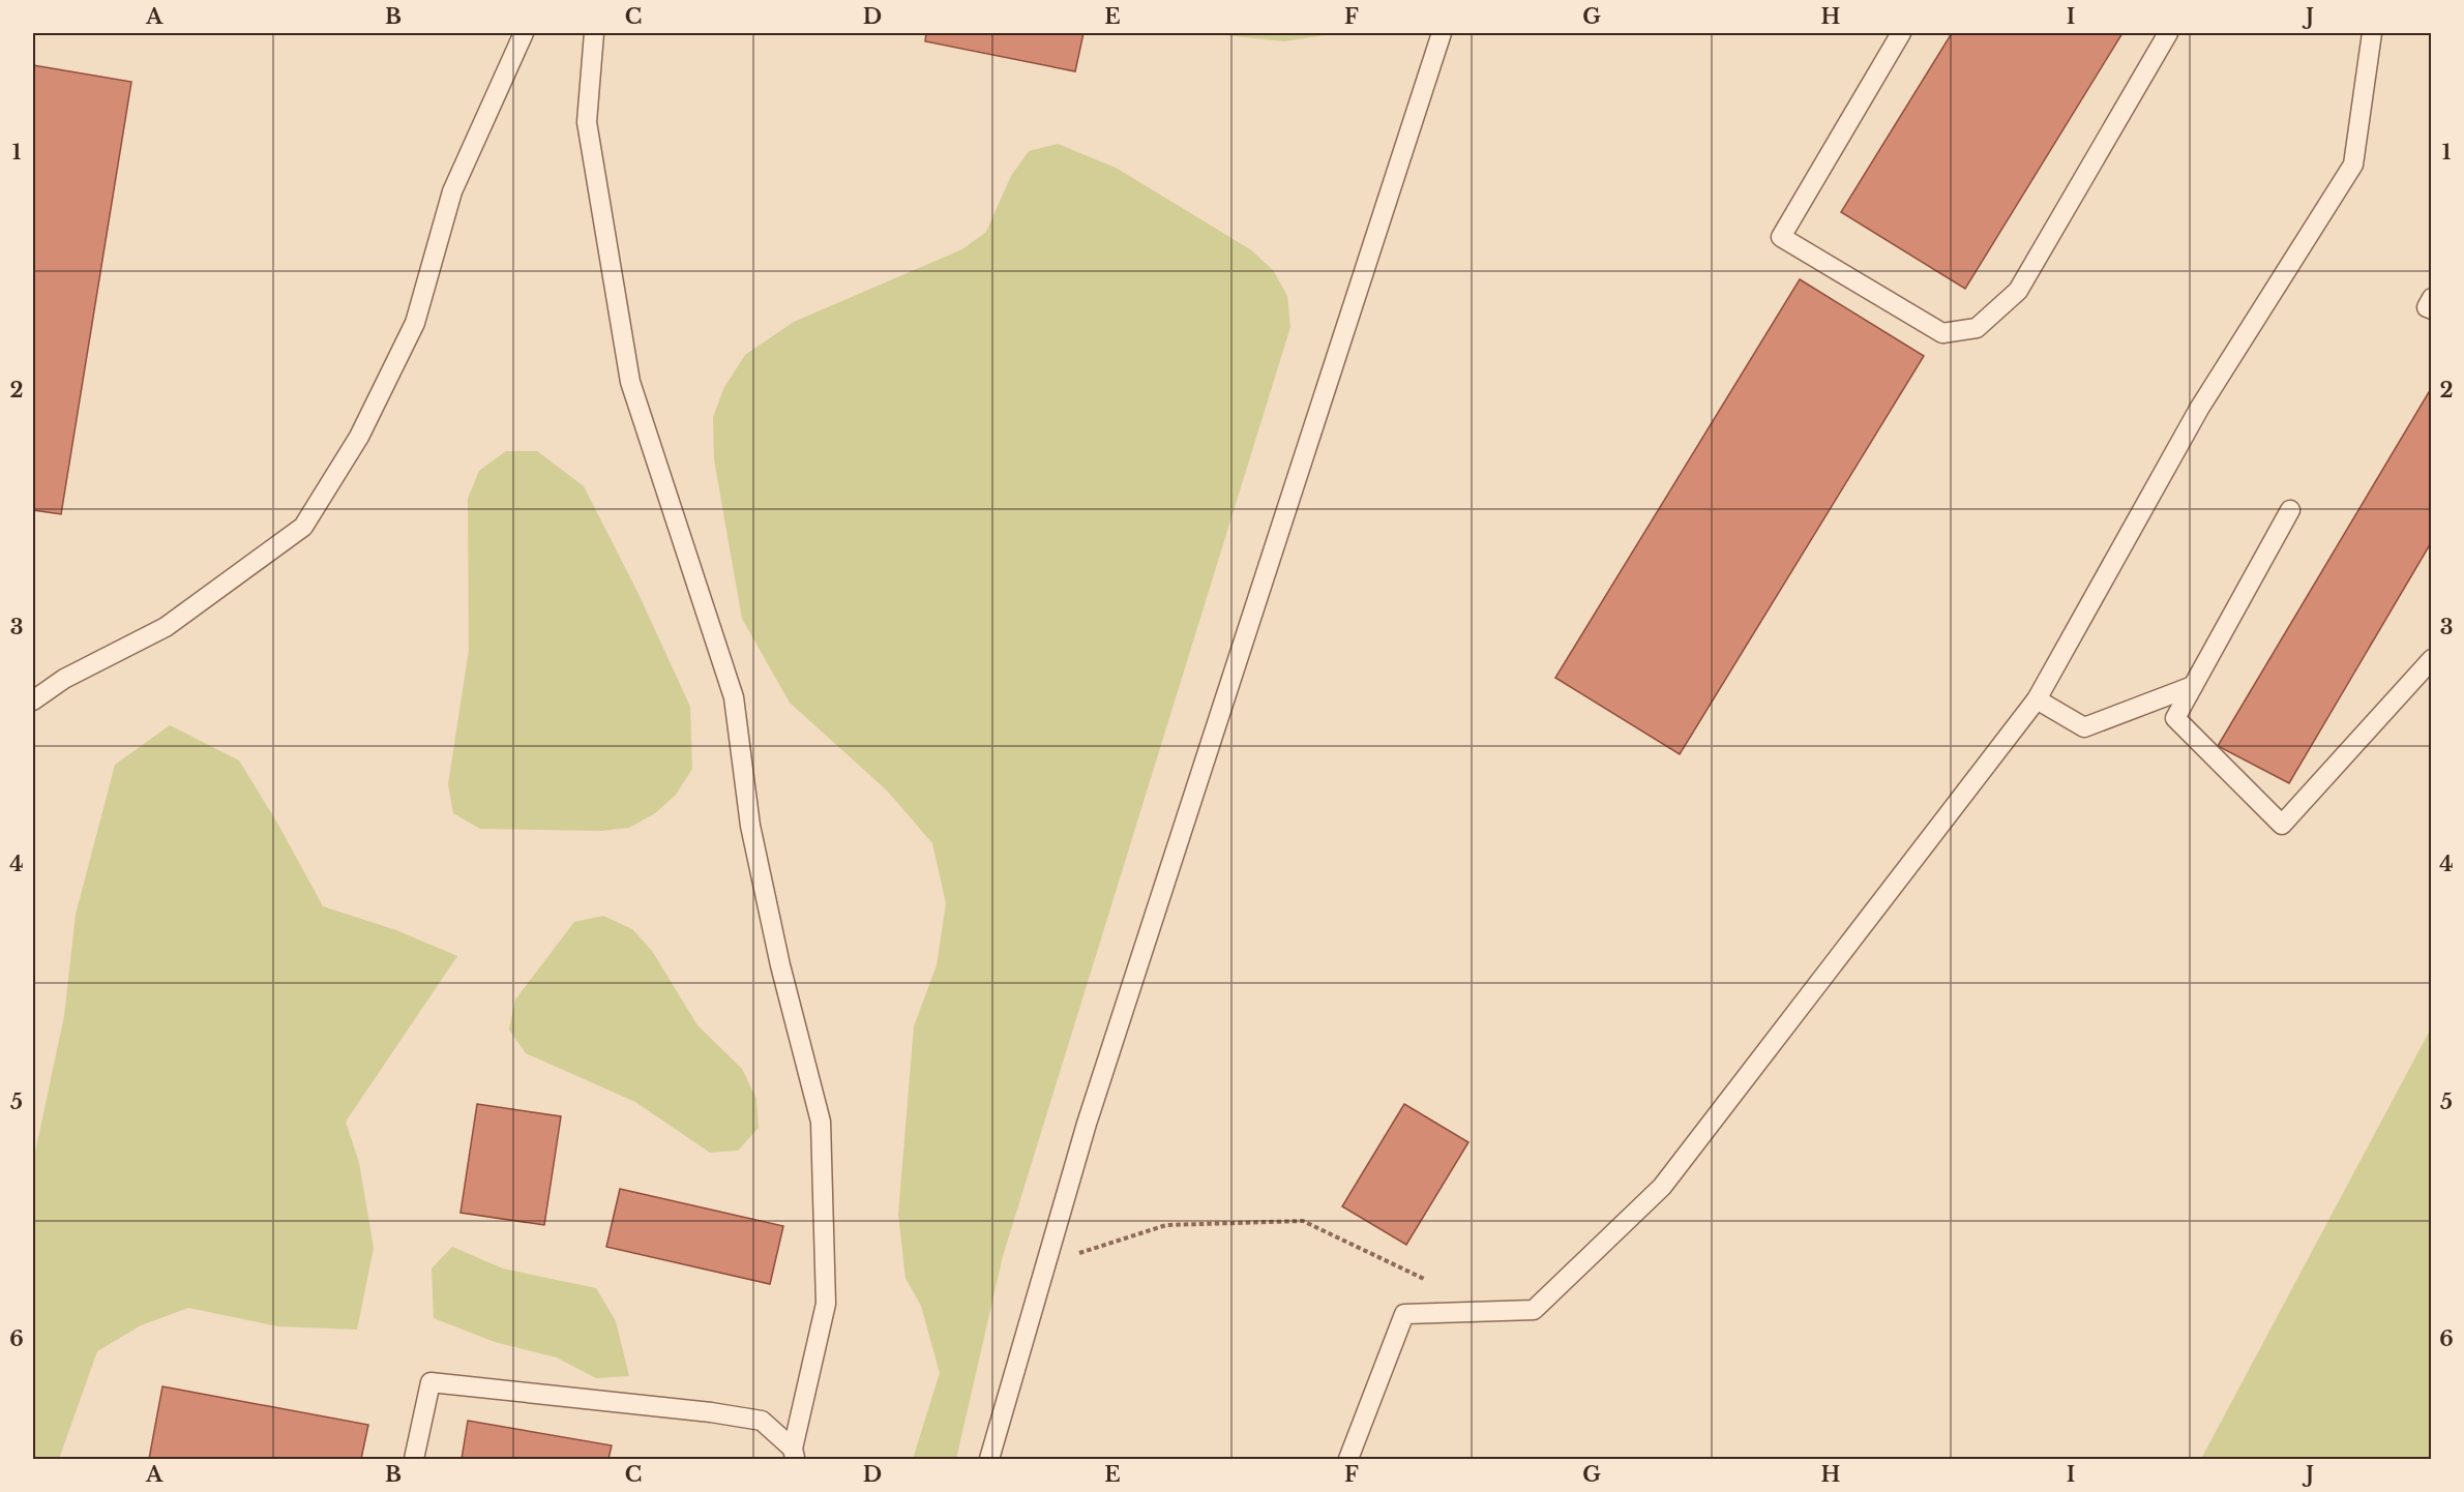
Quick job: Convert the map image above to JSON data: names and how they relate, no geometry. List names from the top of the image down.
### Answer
{
  "grid": {
    "columns": [
      "A",
      "B",
      "C",
      "D",
      "E",
      "F",
      "G",
      "H",
      "I",
      "J"
    ],
    "rows": [
      "1",
      "2",
      "3",
      "4",
      "5",
      "6"
    ]
  }
}
